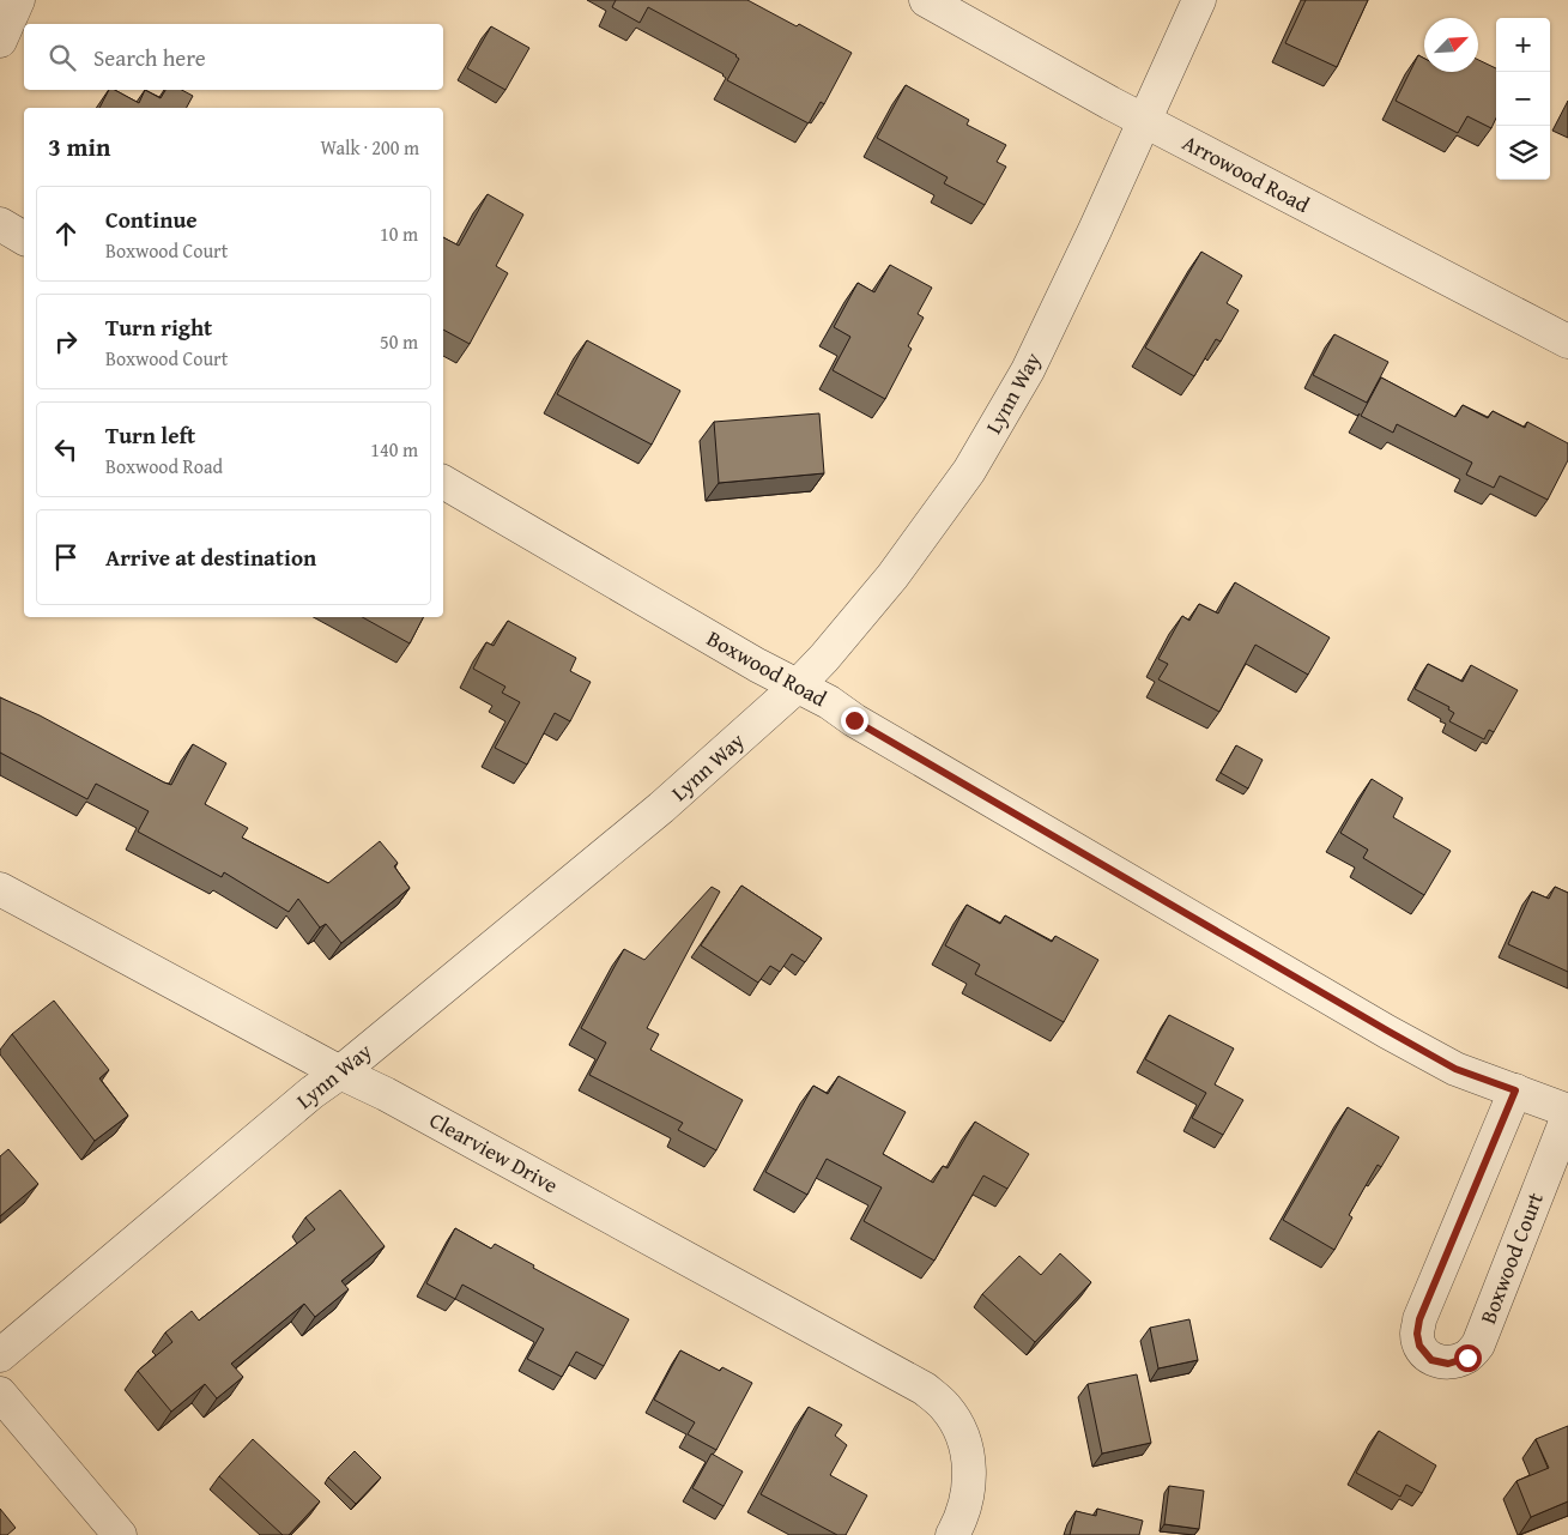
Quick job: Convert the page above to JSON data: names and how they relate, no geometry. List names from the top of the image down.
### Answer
{
  "streets": {
    "street": [
      "Arrowood Road",
      "Lynn Way",
      "Boxwood Road",
      "Clearview Drive",
      "Boxwood Court"
    ]
  },
  "crossings": [
    ["Arrowood Road", "Lynn Way"],
    ["Lynn Way", "Boxwood Road"],
    ["Lynn Way", "Clearview Drive"],
    ["Boxwood Road", "Boxwood Court"]
  ],
  "north": "top right",
  "page": {
    "map_buttons": ["+", "−"],
    "search": "Search here",
    "heading": ["3 min", "Walk · 200 m"],
    "list": [
      ["Continue", "Boxwood Court", "10 m"],
      ["Turn right", "Boxwood Court", "50 m"],
      ["Turn left", "Boxwood Road", "140 m"],
      "Arrive at destination"
    ]
  }
}
